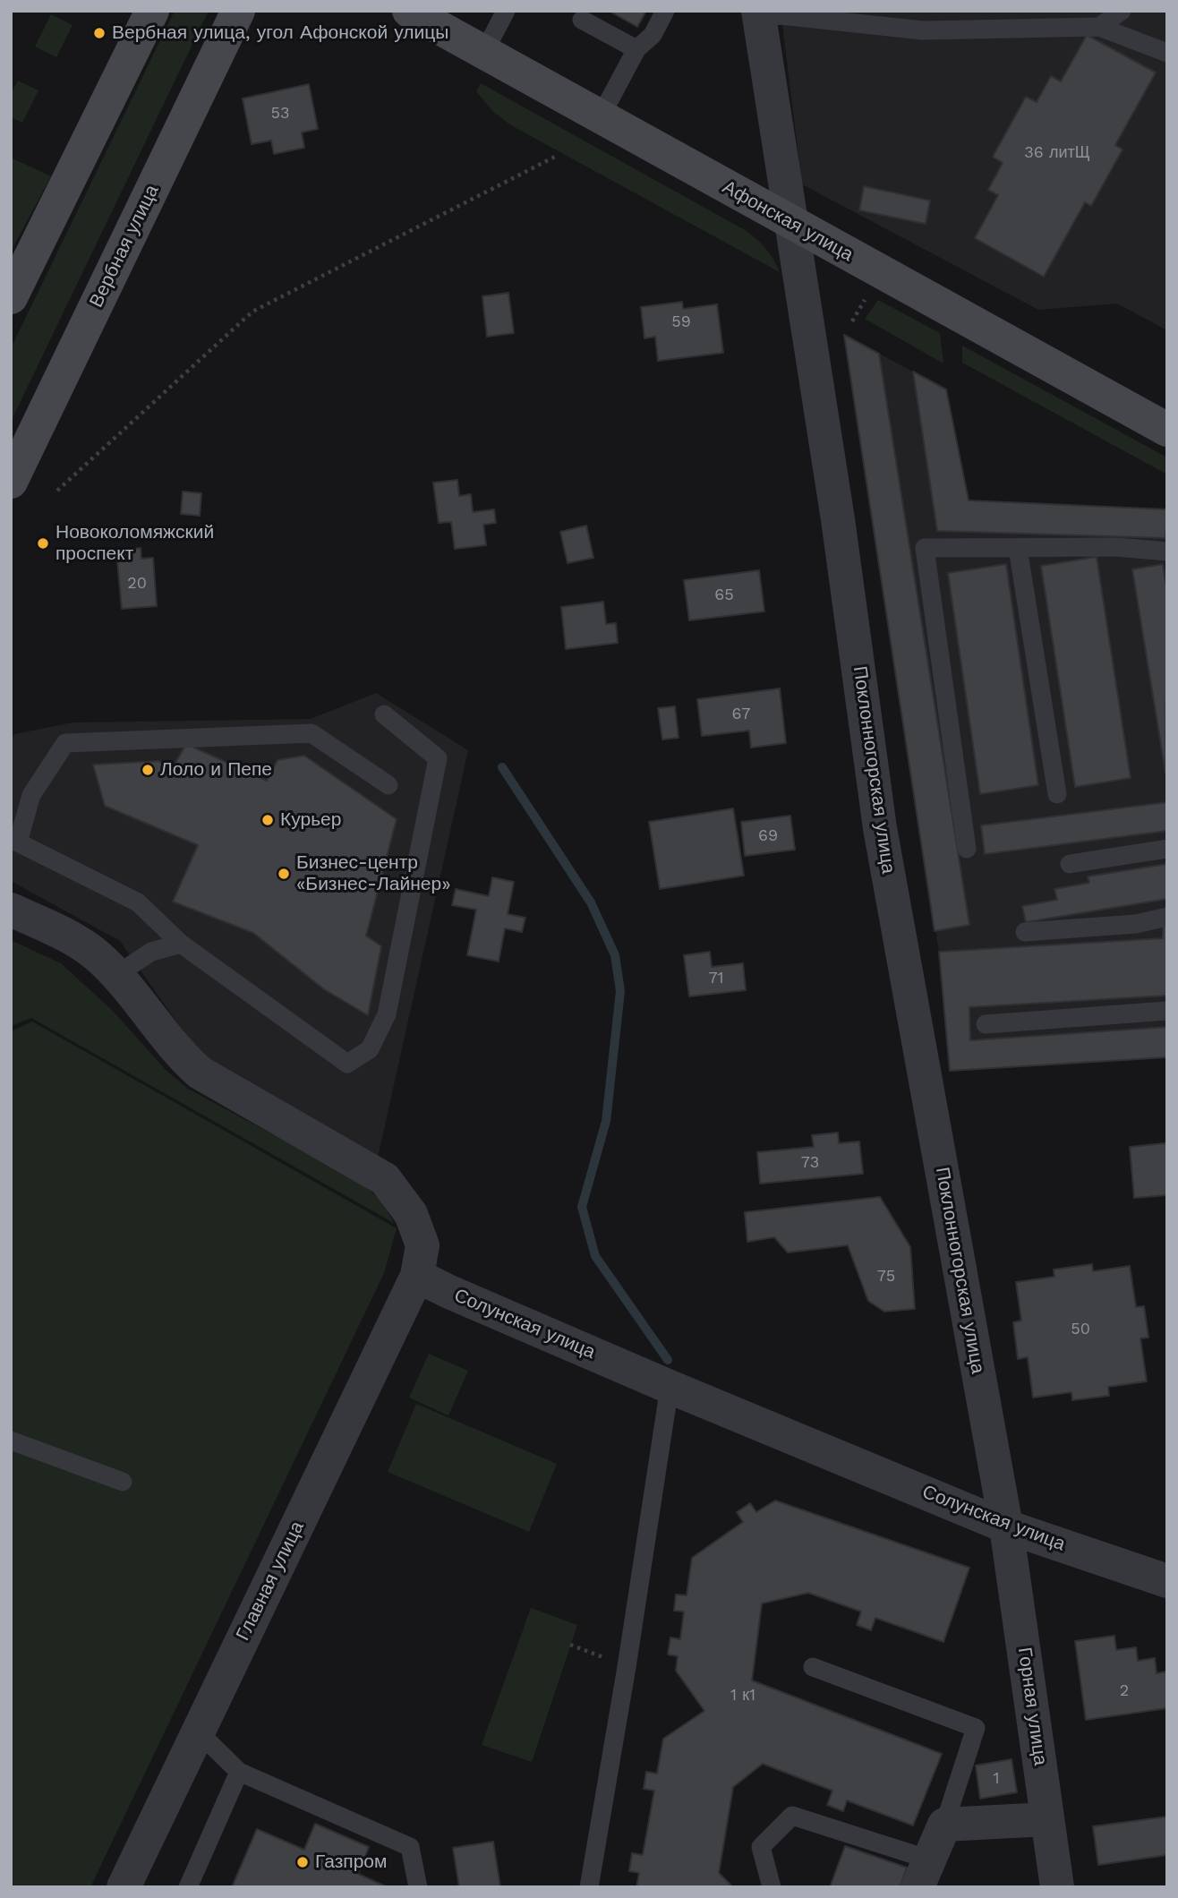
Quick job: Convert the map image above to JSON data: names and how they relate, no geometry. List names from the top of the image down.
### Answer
{
  "streets": {
    "street": [
      "Афонская улица",
      "Вербная улица",
      "Поклонногорская улица",
      "Солунская улица",
      "Главная улица",
      "Горная улица"
    ]
  },
  "crossings": [
    ["Афонская улица", "Поклонногорская улица"],
    ["Поклонногорская улица", "Солунская улица"],
    ["Поклонногорская улица", "Горная улица"],
    ["Солунская улица", "Главная улица"],
    ["Солунская улица", "Горная улица"]
  ],
  "places": [
    "Вербная улица, угол Афонской улицы",
    "Новоколомяжский проспект",
    "Лоло и Пепе",
    "Курьер",
    "Бизнес-центр «Бизнес-Лайнер»",
    "Газпром"
  ],
  "house_numbers": [
    "53",
    "36 литЩ",
    "59",
    "20",
    "65",
    "67",
    "69",
    "71",
    "73",
    "75",
    "50",
    "2",
    "1 к1",
    "1"
  ]
}
